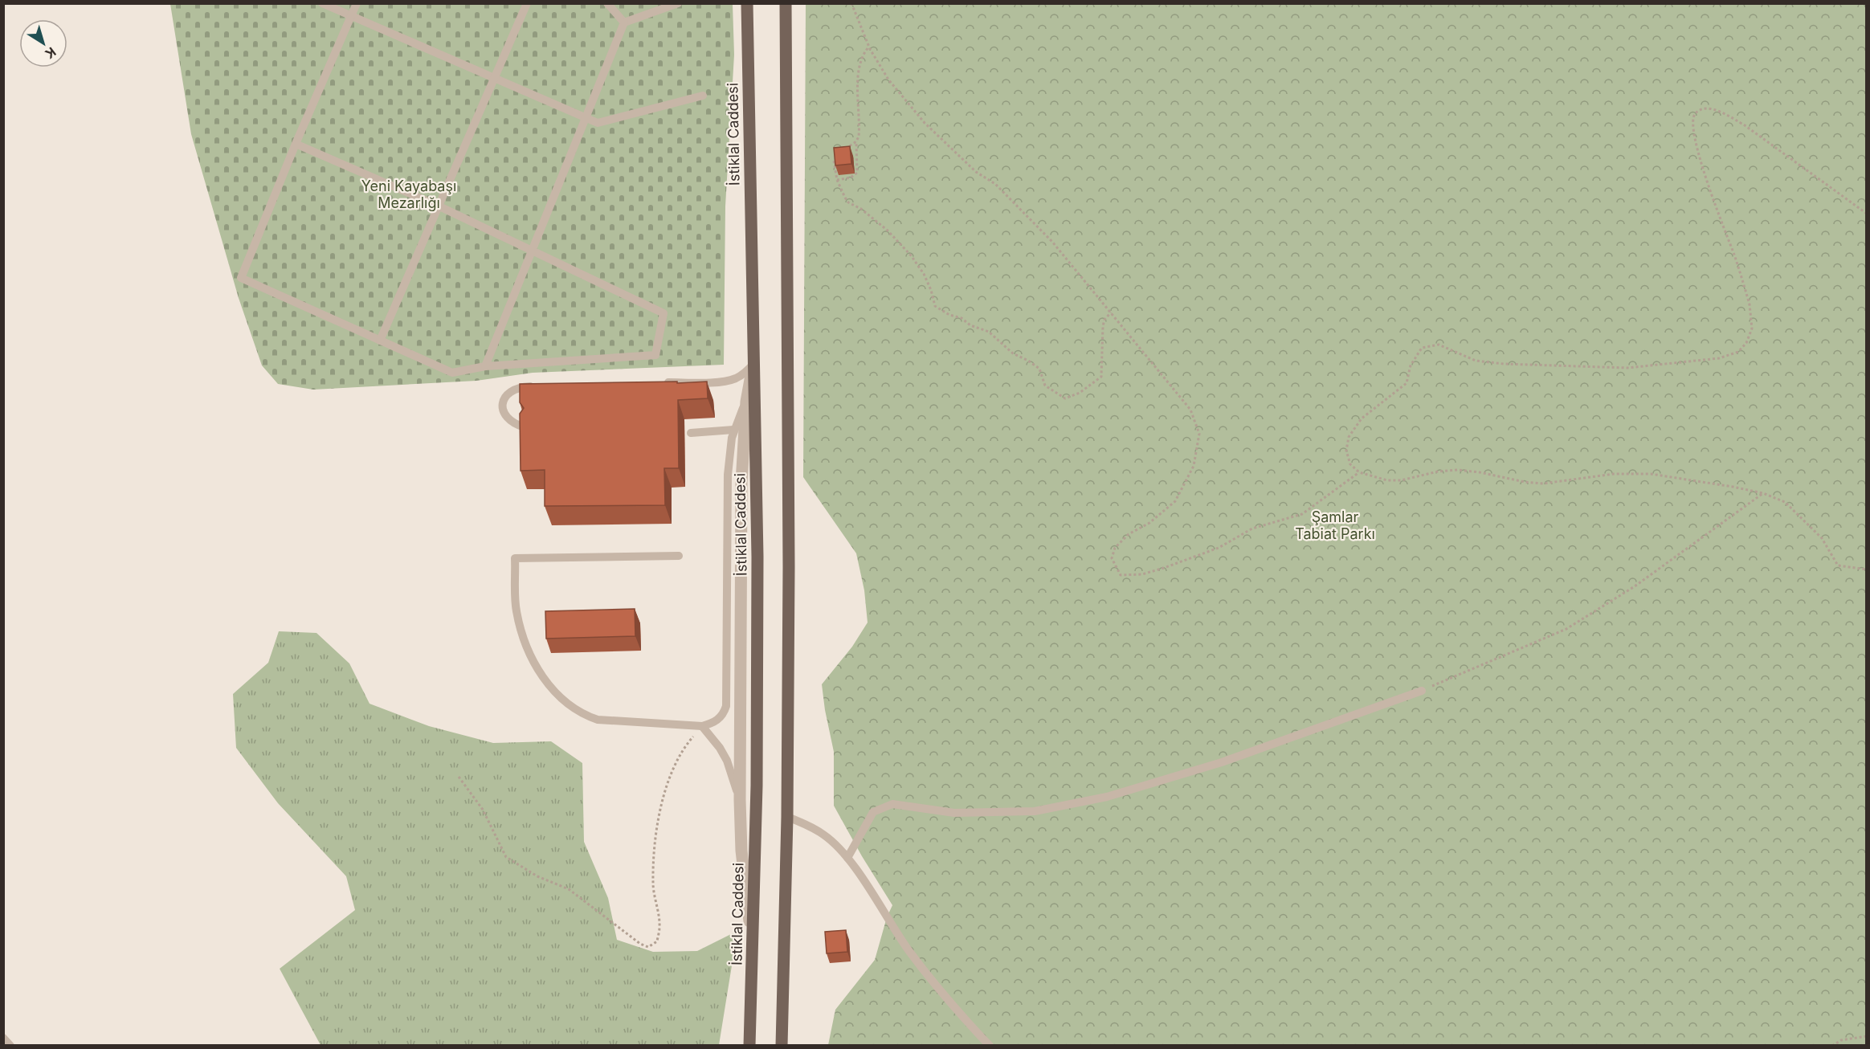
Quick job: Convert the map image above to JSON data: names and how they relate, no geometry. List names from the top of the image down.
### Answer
{
  "streets": {
    "main road": ["İstiklal Caddesi"]
  },
  "parks": ["Yeni Kayabaşı Mezarlığı", "Şamlar Tabiat Parkı"],
  "north": "bottom right"
}
